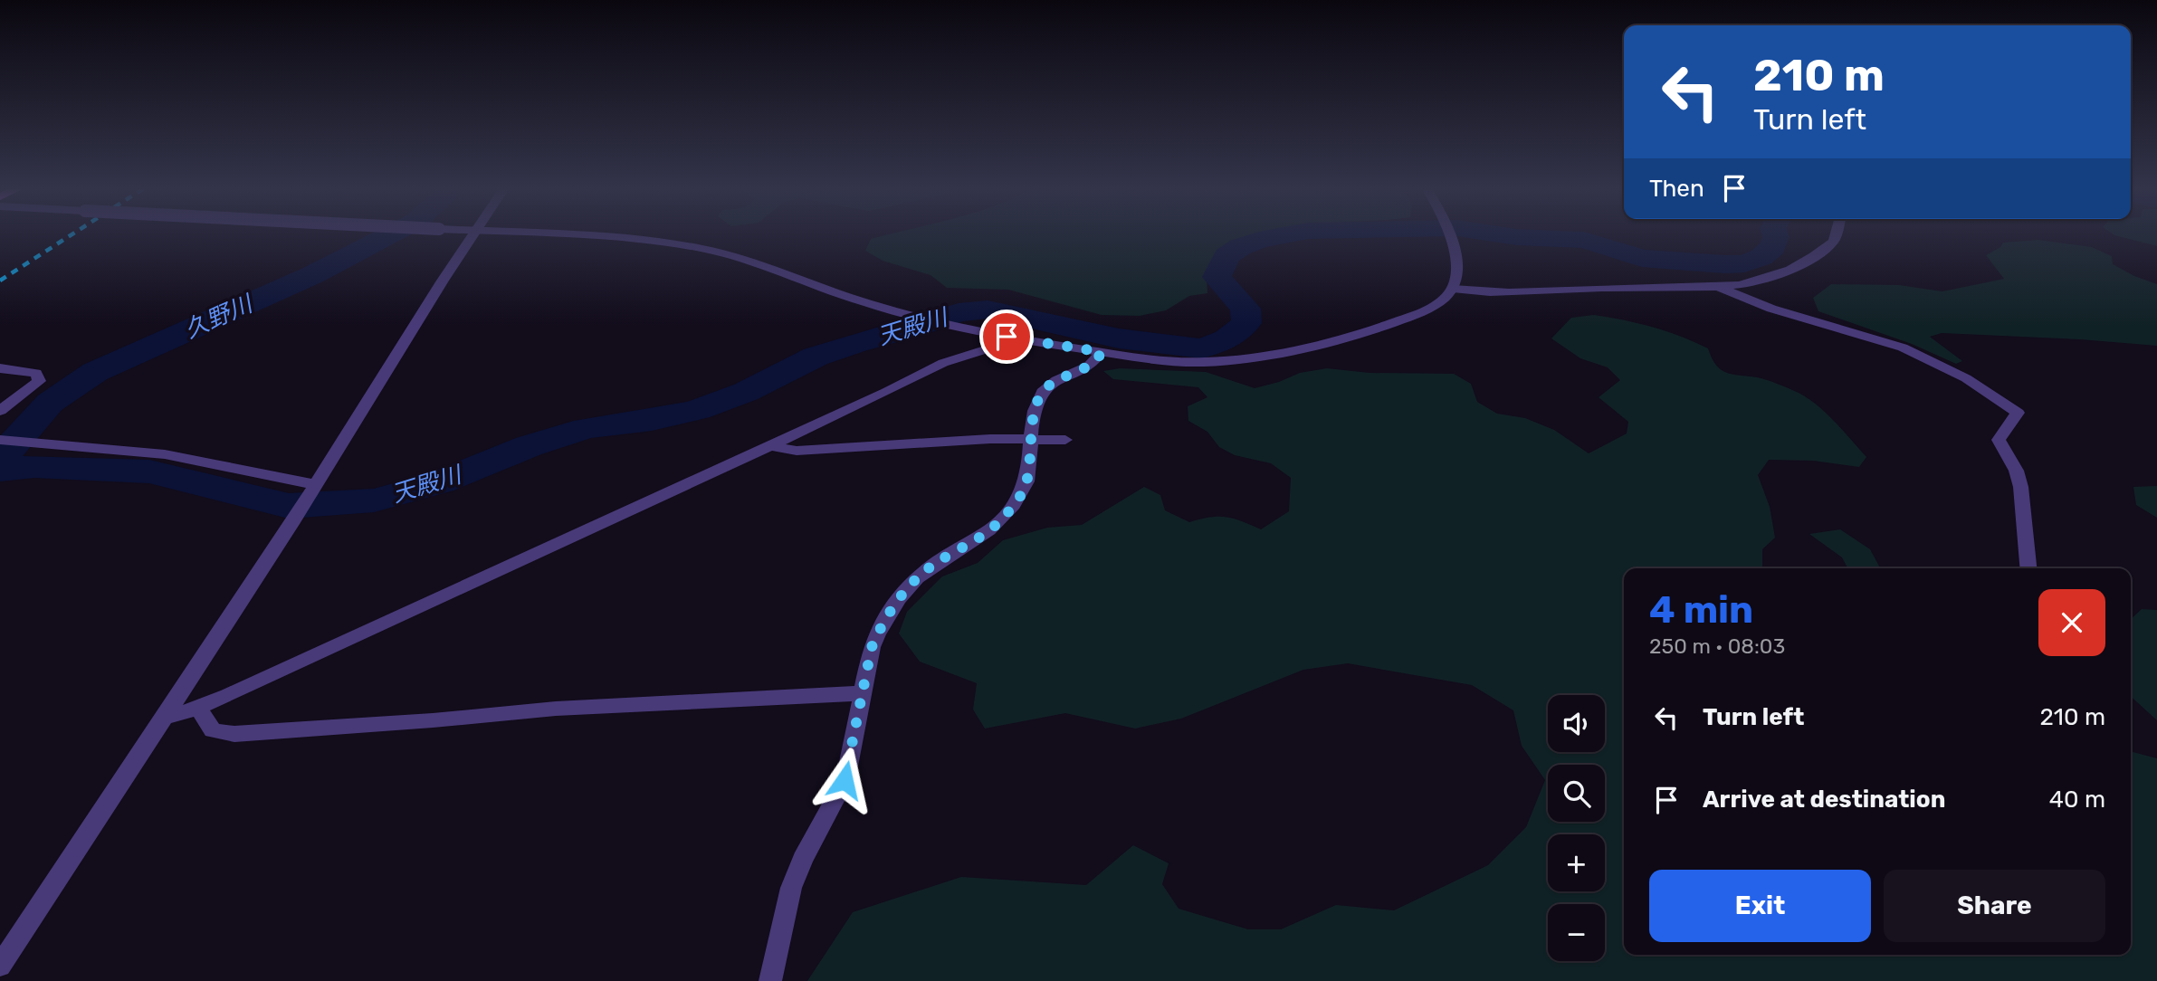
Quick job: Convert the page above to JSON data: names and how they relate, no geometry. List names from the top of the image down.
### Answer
{
  "water": ["久野川", "天殿川"],
  "page": {
    "turn": ["210 m", "Turn left"],
    "then": "Then",
    "heading": ["4 min", "250 m · 08:03"],
    "list": [
      {
        "name": "Turn left",
        "value": "210 m"
      },
      {
        "name": "Arrive at destination",
        "value": "40 m"
      }
    ],
    "map_buttons": ["+", "−"],
    "buttons": ["Exit", "Share"]
  }
}
